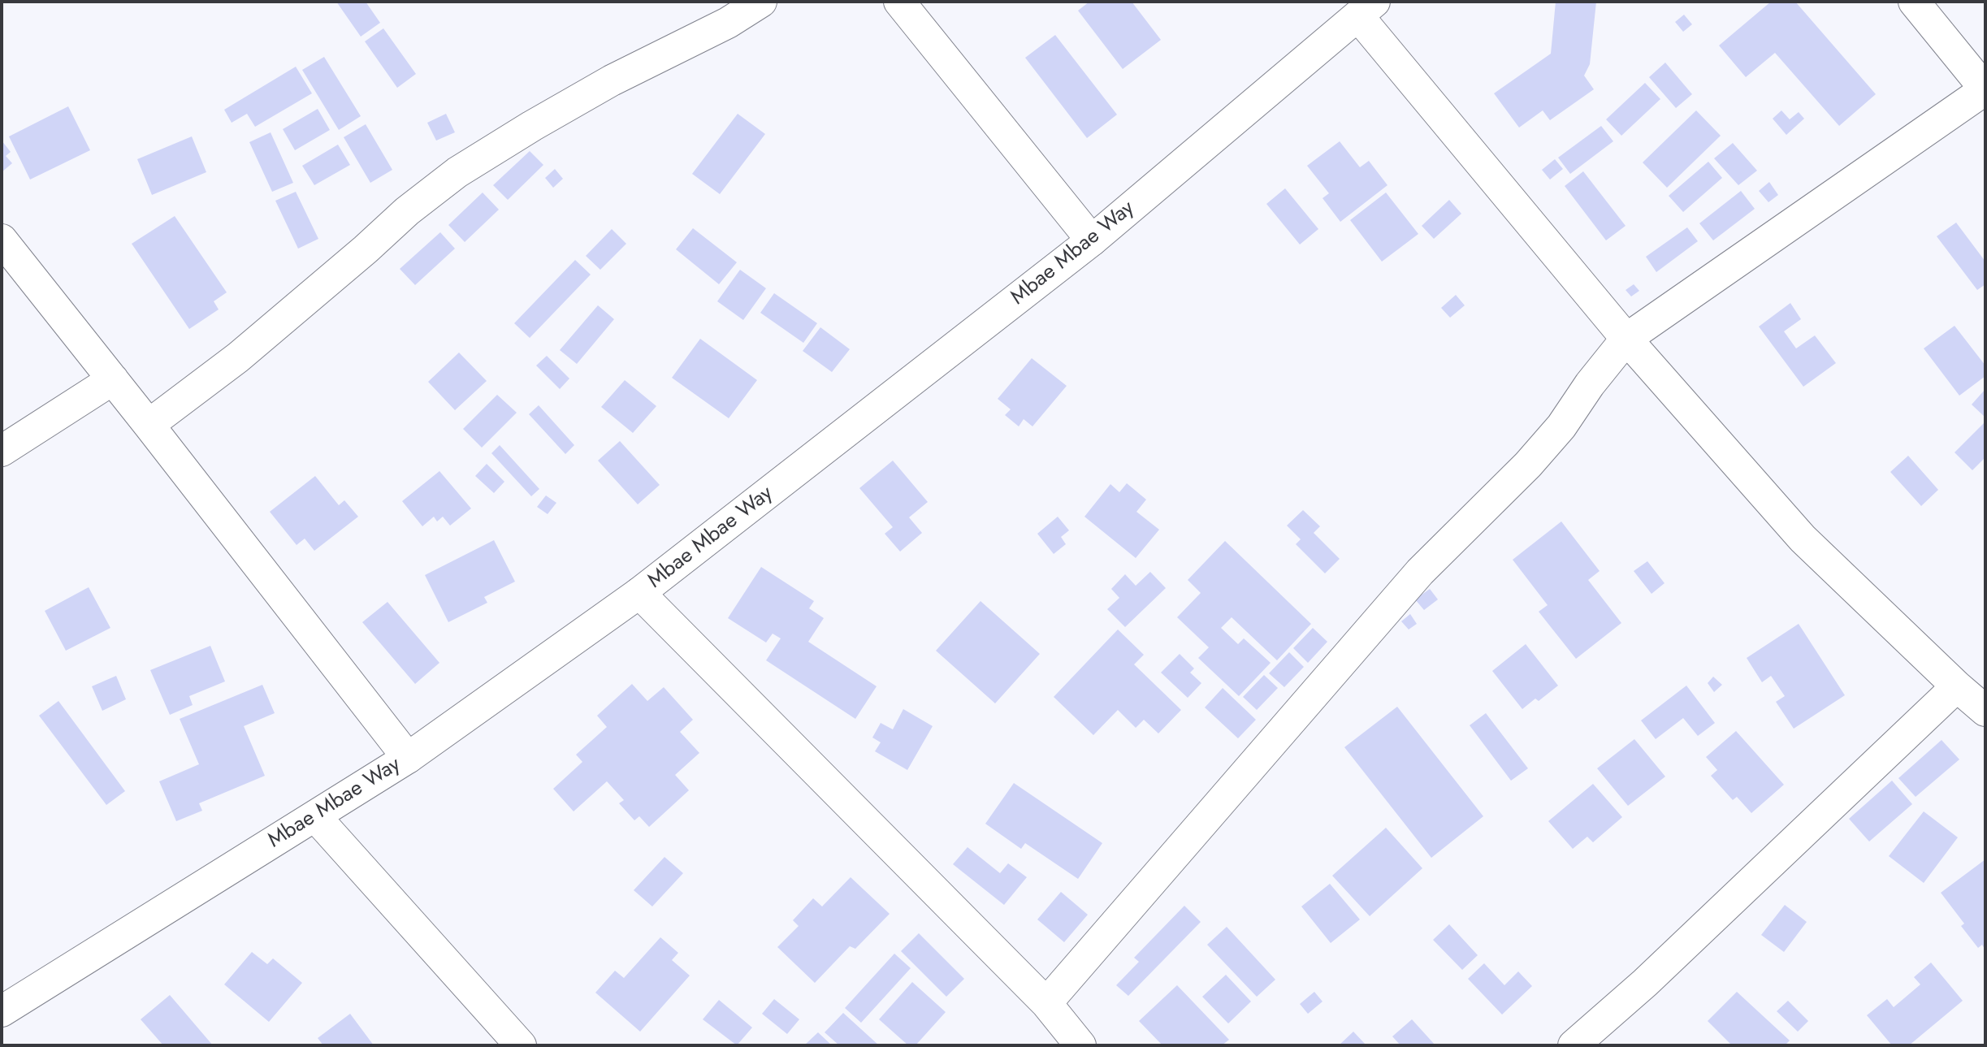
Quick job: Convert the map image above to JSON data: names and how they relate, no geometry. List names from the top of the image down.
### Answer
{
  "streets": {
    "street": ["Mbae Mbae Way"]
  }
}
